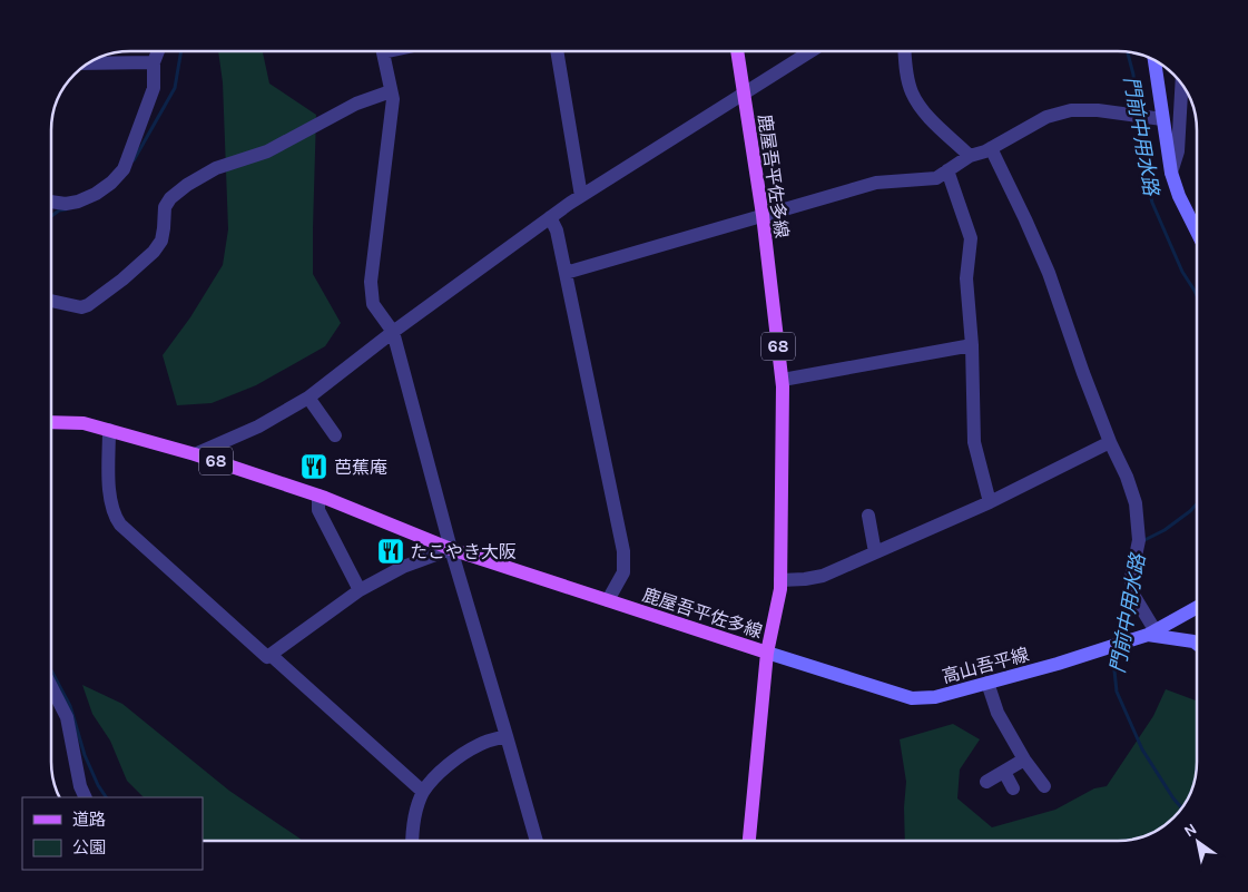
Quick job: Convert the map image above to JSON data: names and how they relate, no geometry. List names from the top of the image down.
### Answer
{
  "streets": {
    "main road": ["鹿屋吾平佐多線", "68", "高山吾平線"]
  },
  "crossings": [
    ["鹿屋吾平佐多線", "68"],
    ["鹿屋吾平佐多線", "高山吾平線"],
    ["68", "高山吾平線"]
  ],
  "water": ["門前中用水路"],
  "places": {
    "restaurant": ["芭蕉庵", "たこやき大阪"]
  },
  "legend": ["道路", "公園"],
  "north": "top left"
}
